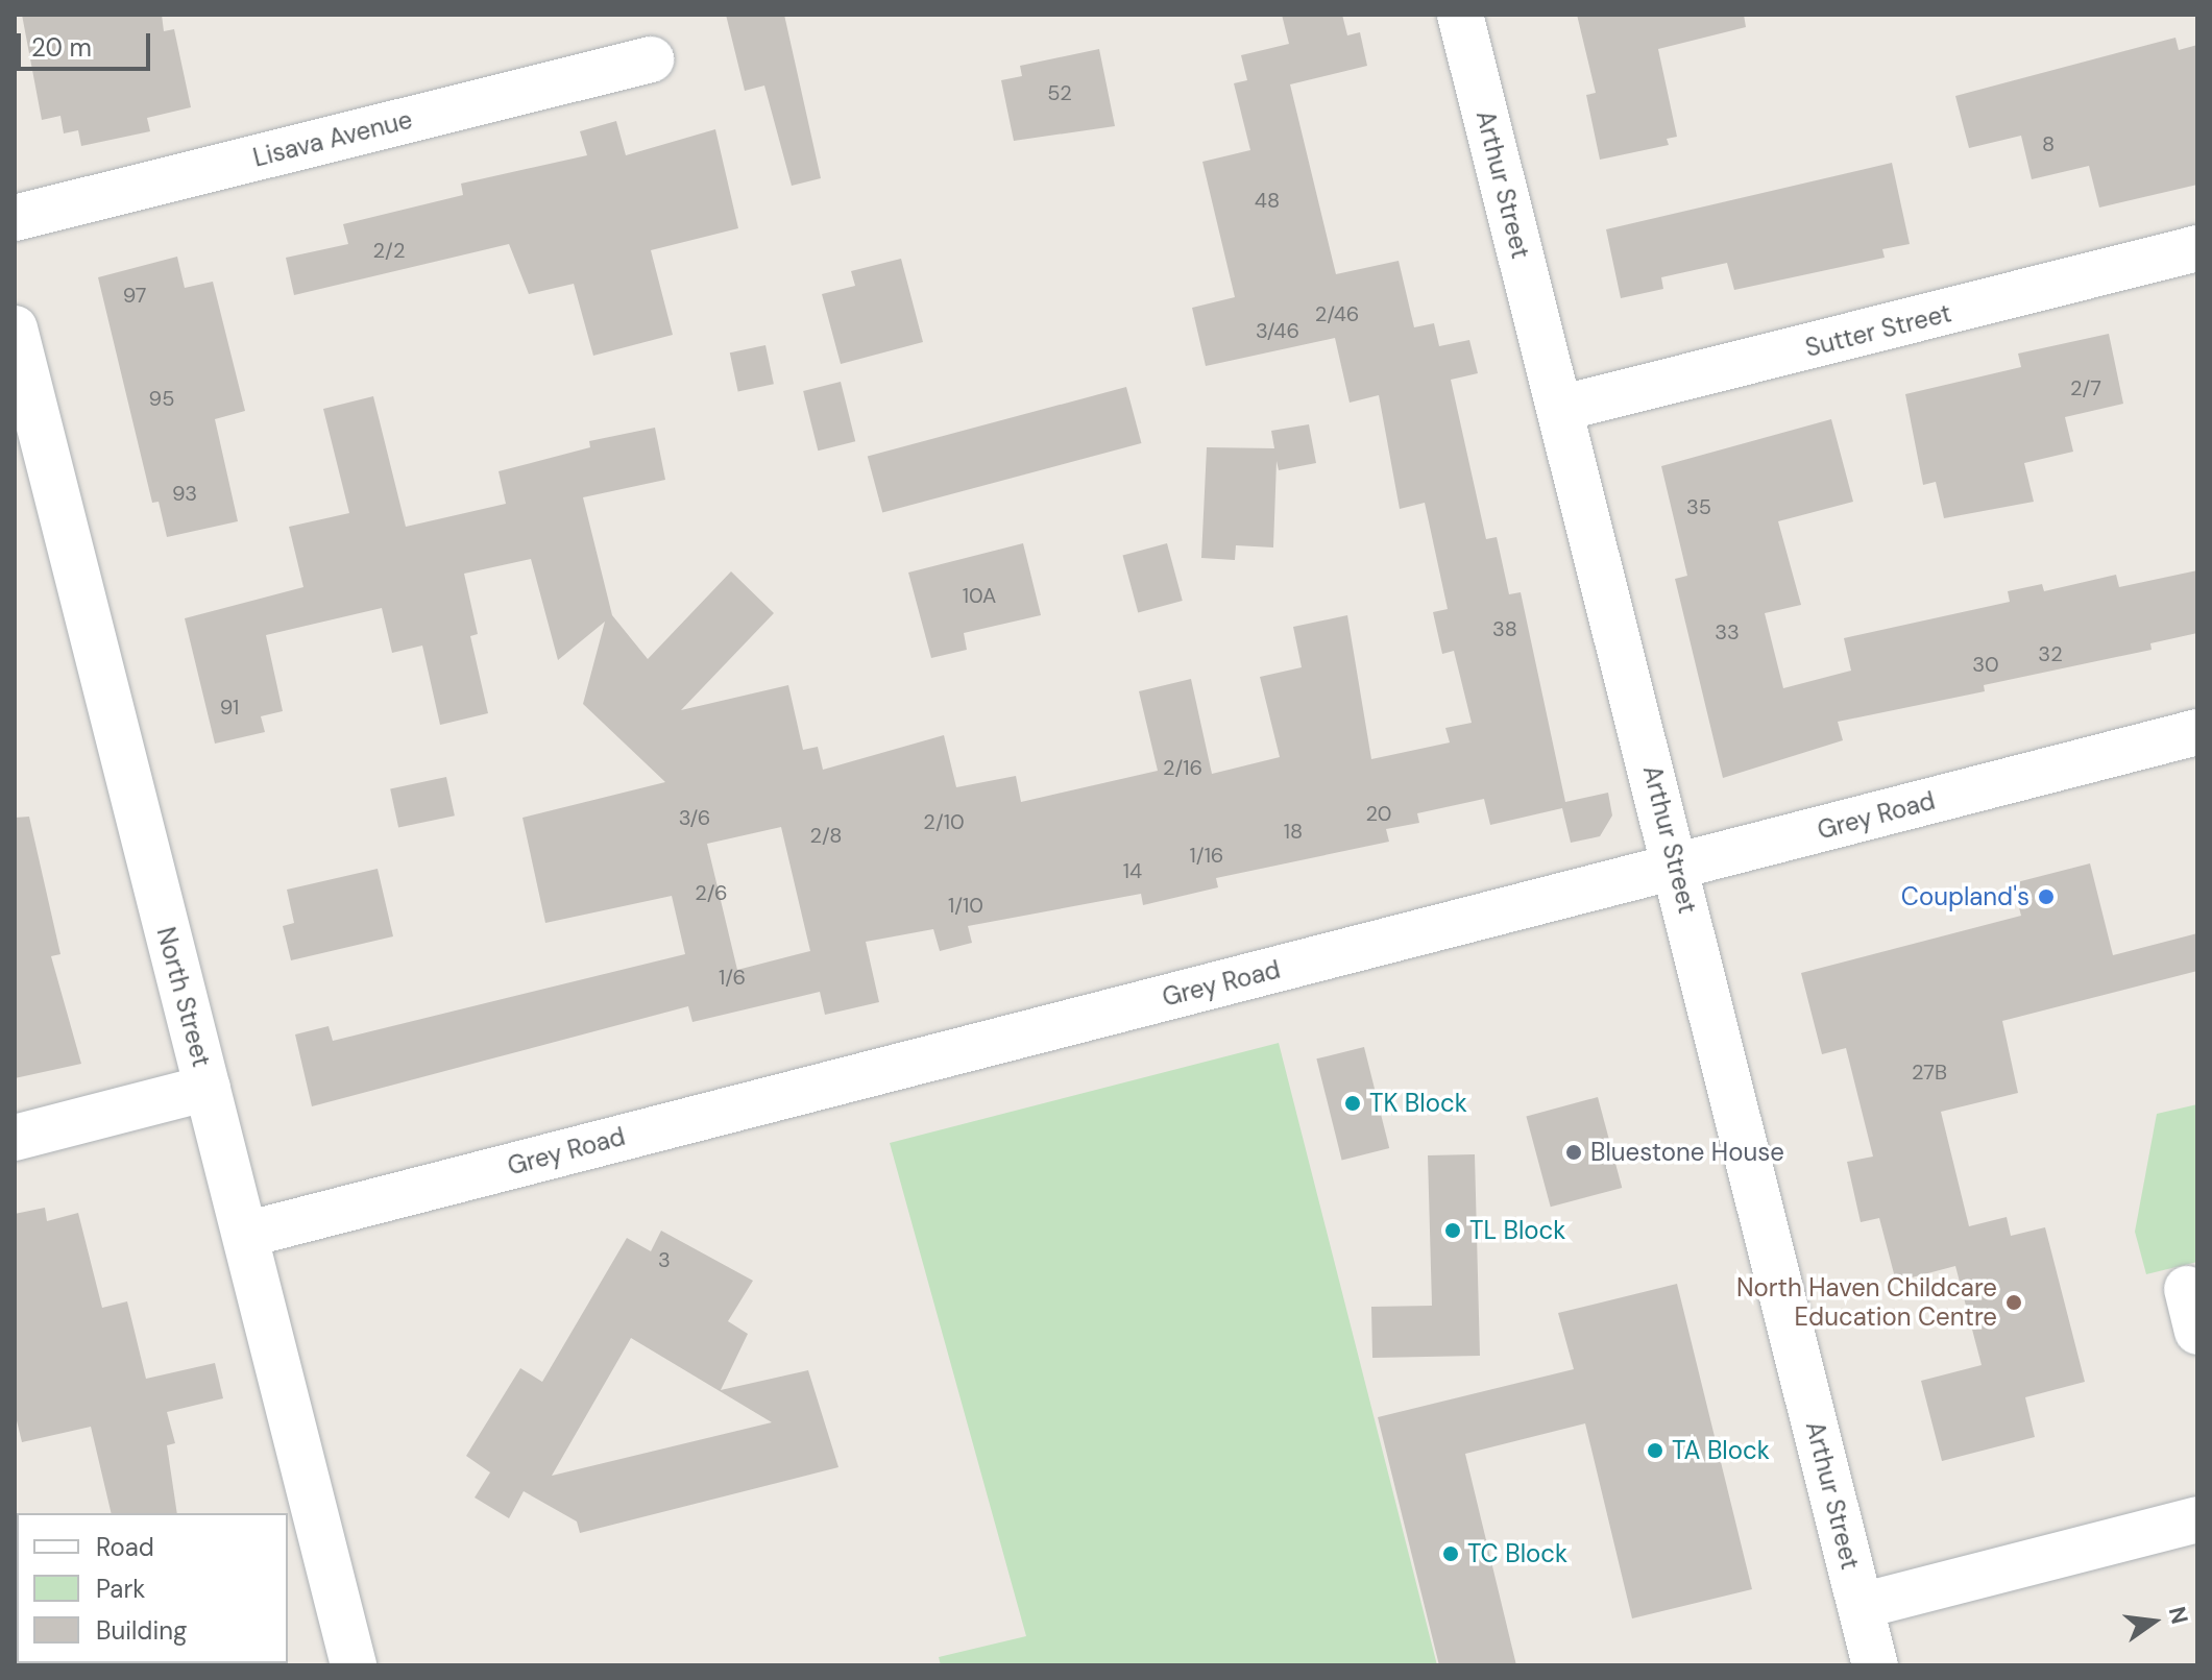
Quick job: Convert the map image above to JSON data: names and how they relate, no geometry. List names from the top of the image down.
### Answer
{
  "streets": {
    "street": [
      "Lisava Avenue",
      "Arthur Street",
      "Sutter Street",
      "Grey Road",
      "North Street"
    ]
  },
  "crossings": [
    ["Arthur Street", "Sutter Street"],
    ["Arthur Street", "Grey Road"],
    ["Grey Road", "North Street"]
  ],
  "places": [
    "Coupland's",
    "TK Block",
    "Bluestone House",
    "TL Block",
    "North Haven Childcare Education Centre",
    "TA Block",
    "TC Block"
  ],
  "house_numbers": [
    "52",
    "8",
    "48",
    "2/2",
    "97",
    "2/46",
    "3/46",
    "2/7",
    "95",
    "93",
    "35",
    "10A",
    "38",
    "33",
    "32",
    "30",
    "91",
    "2/16",
    "20",
    "3/6",
    "2/10",
    "18",
    "2/8",
    "1/16",
    "14",
    "2/6",
    "1/10",
    "1/6",
    "27B",
    "3"
  ],
  "legend": ["Road", "Park", "Building"],
  "scale_bar": "20 m",
  "north": "right"
}
